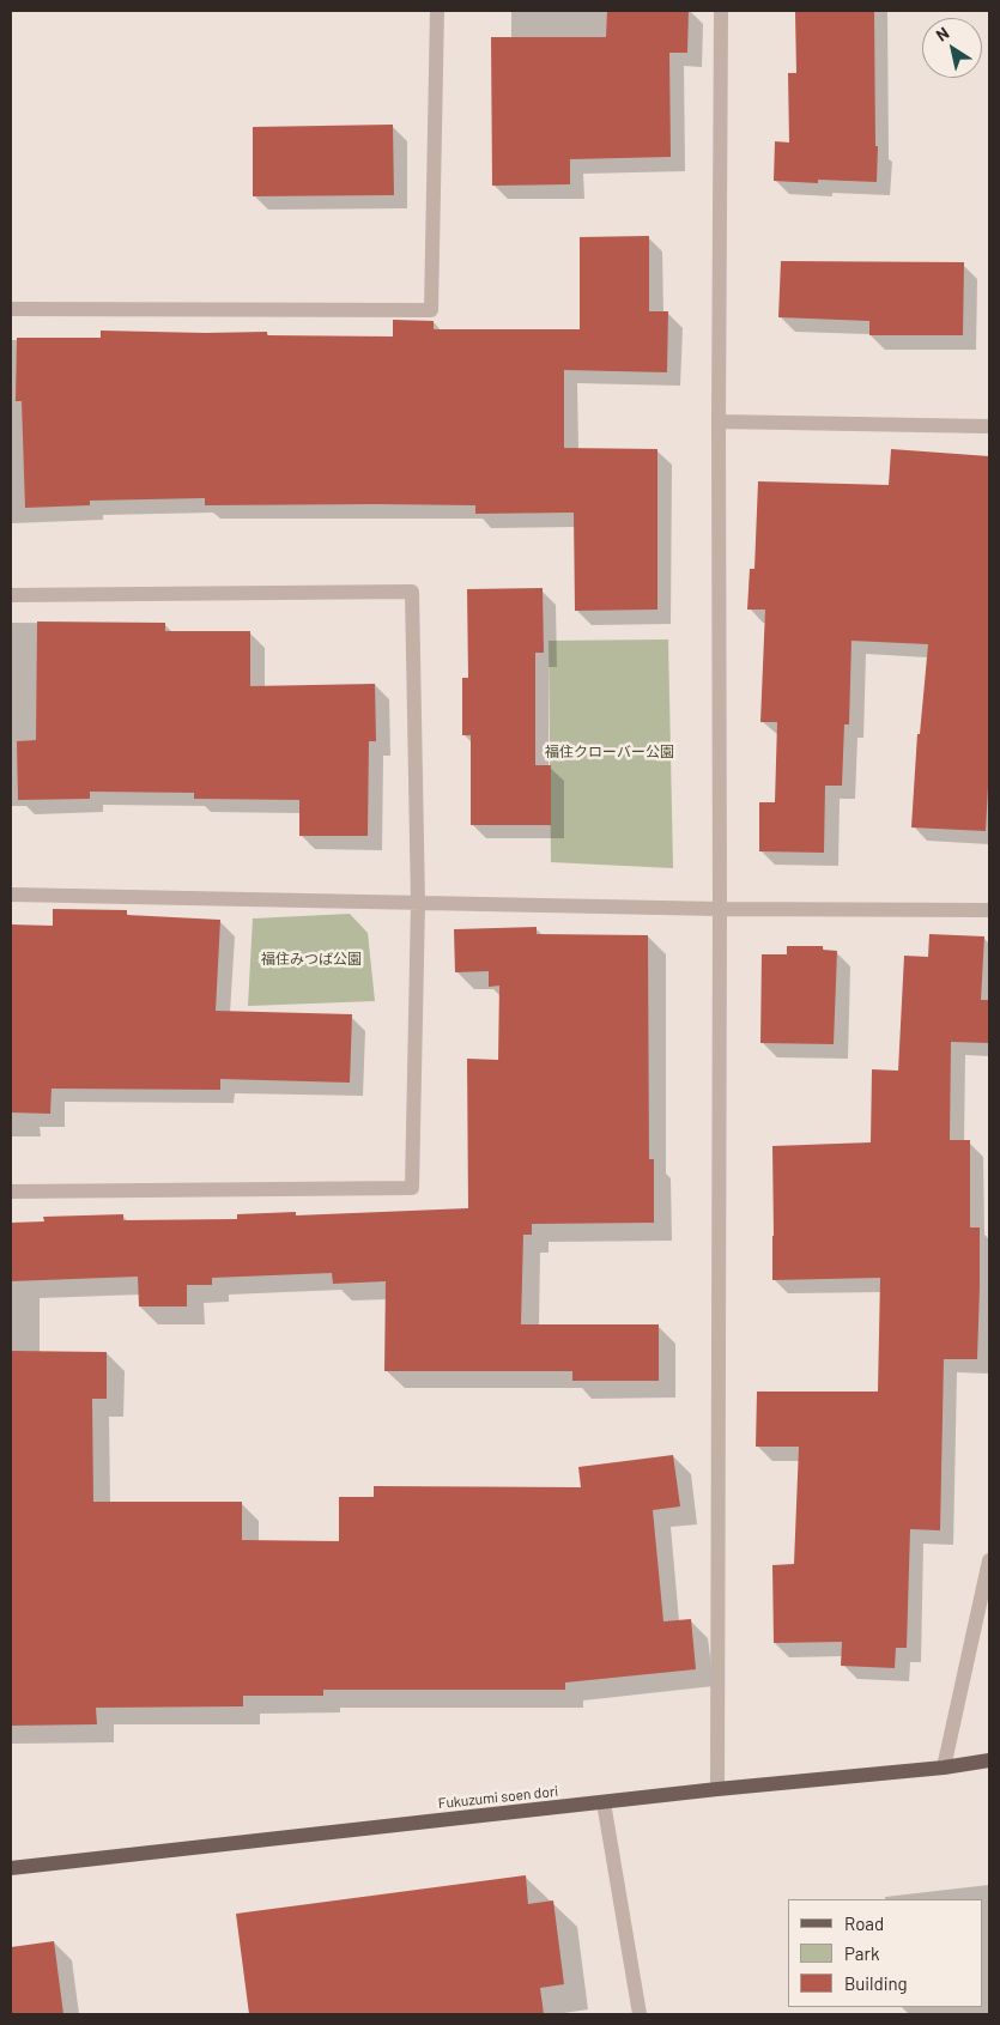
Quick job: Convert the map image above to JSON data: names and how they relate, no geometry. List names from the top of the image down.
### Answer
{
  "streets": {
    "main road": ["Fukuzumi soen dori"]
  },
  "parks": ["福住クローバー公園", "福住みつば公園"],
  "legend": ["Road", "Park", "Building"],
  "north": "top left"
}
